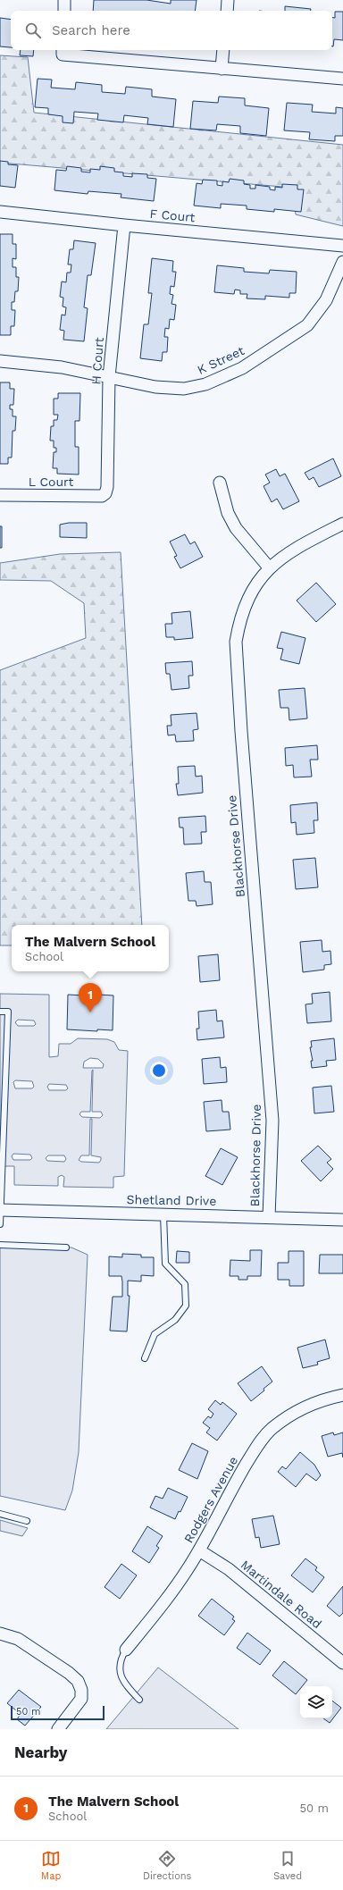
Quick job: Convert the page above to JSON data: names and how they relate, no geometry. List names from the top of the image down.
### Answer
{
  "streets": {
    "street": [
      "F Court",
      "K Street",
      "H Court",
      "L Court",
      "Blackhorse Drive",
      "Shetland Drive",
      "Rodgers Avenue",
      "Martindale Road"
    ]
  },
  "crossings": [
    ["F Court", "H Court"],
    ["K Street", "H Court"],
    ["H Court", "L Court"],
    ["Blackhorse Drive", "Shetland Drive"],
    ["Rodgers Avenue", "Martindale Road"]
  ],
  "scale_bar": "50 m",
  "page": {
    "search": "Search here",
    "popup": ["The Malvern School", "School"],
    "pins": "1",
    "scale": "50 m",
    "heading": "Nearby",
    "list": [
      {
        "mark": "1",
        "name": "The Malvern School",
        "note": "School",
        "value": "50 m"
      }
    ],
    "nav": ["Map", "Directions", "Saved"]
  }
}
